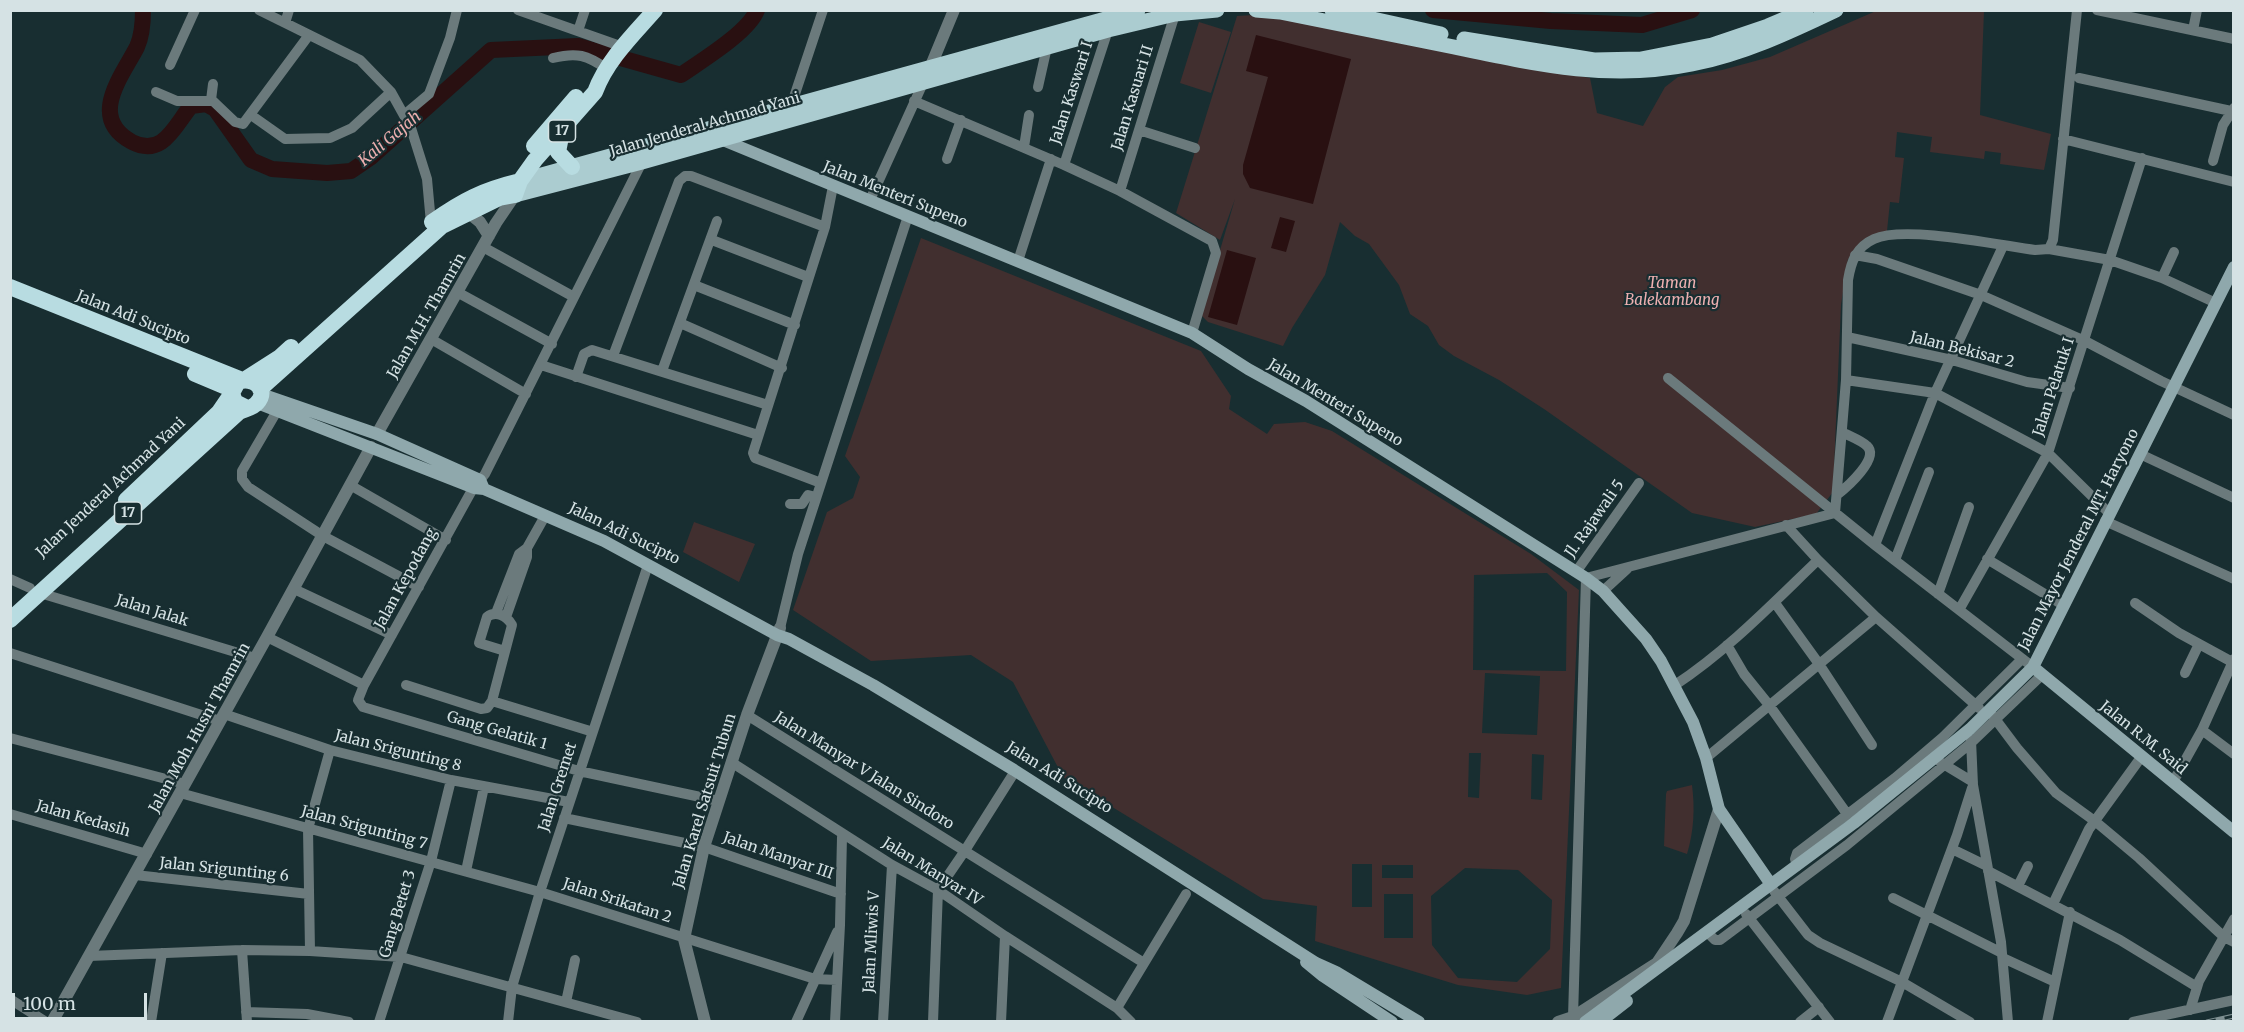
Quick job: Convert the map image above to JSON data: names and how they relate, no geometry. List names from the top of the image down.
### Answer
{
  "streets": {
    "highway": ["Jalan Jenderal Achmad Yani", "17", "Jalan Adi Sucipto"],
    "main road": ["Jalan Menteri Supeno", "Jalan Mayor Jenderal MT. Haryono", "Jalan R.M. Said"],
    "street": [
      "Jalan Kaswari I",
      "Jalan Kasuari II",
      "Jalan M.H. Thamrin",
      "Jalan Bekisar 2",
      "Jalan Pelatuk I",
      "Jl. Rajawali 5",
      "Jalan Kepodang",
      "Jalan Jalak",
      "Jalan Moh. Husni Thamrin",
      "Gang Gelatik 1",
      "Jalan Srigunting 8",
      "Jalan Manyar V Jalan Sindoro",
      "Jalan Gremet",
      "Jalan Karel Satsuit Tubun",
      "Jalan Kedasih",
      "Jalan Srigunting 7",
      "Jalan Manyar III",
      "Jalan Srigunting 6",
      "Jalan Manyar IV",
      "Jalan Srikatan 2",
      "Gang Betet 3",
      "Jalan Mliwis V"
    ]
  },
  "crossings": [
    ["Jalan Kaswari I", "Jalan Jenderal Achmad Yani"],
    ["Jalan Kasuari II", "Jalan Jenderal Achmad Yani"],
    ["Jalan Jenderal Achmad Yani", "17"],
    ["Jalan Jenderal Achmad Yani", "Jalan Menteri Supeno"],
    ["Jalan Jenderal Achmad Yani", "Jalan M.H. Thamrin"],
    ["Jalan Jenderal Achmad Yani", "Jalan Adi Sucipto"],
    ["Jalan Jenderal Achmad Yani", "Jalan Kepodang"],
    ["Jalan Jenderal Achmad Yani", "Jalan Jalak"],
    ["17", "Jalan M.H. Thamrin"],
    ["Jalan Menteri Supeno", "Jl. Rajawali 5"],
    ["Jalan Menteri Supeno", "Jalan Mayor Jenderal MT. Haryono"],
    ["Jalan M.H. Thamrin", "Jalan Adi Sucipto"],
    ["Jalan Adi Sucipto", "Jalan Kepodang"],
    ["Jalan Adi Sucipto", "Jalan Moh. Husni Thamrin"],
    ["Jalan Adi Sucipto", "Jalan Gremet"],
    ["Jalan Adi Sucipto", "Jalan Karel Satsuit Tubun"],
    ["Jalan Bekisar 2", "Jalan Pelatuk I"],
    ["Jalan Mayor Jenderal MT. Haryono", "Jalan R.M. Said"],
    ["Jalan Kepodang", "Gang Gelatik 1"],
    ["Jalan Jalak", "Jalan Moh. Husni Thamrin"],
    ["Jalan Moh. Husni Thamrin", "Jalan Srigunting 8"],
    ["Jalan Moh. Husni Thamrin", "Jalan Kedasih"],
    ["Jalan Moh. Husni Thamrin", "Jalan Srigunting 7"],
    ["Jalan Moh. Husni Thamrin", "Jalan Srigunting 6"],
    ["Gang Gelatik 1", "Jalan Gremet"],
    ["Gang Gelatik 1", "Jalan Karel Satsuit Tubun"],
    ["Jalan Srigunting 8", "Jalan Gremet"],
    ["Jalan Srigunting 8", "Gang Betet 3"],
    ["Jalan Manyar V Jalan Sindoro", "Jalan Karel Satsuit Tubun"],
    ["Jalan Gremet", "Jalan Srigunting 7"],
    ["Jalan Gremet", "Jalan Manyar III"],
    ["Jalan Gremet", "Jalan Srikatan 2"],
    ["Jalan Karel Satsuit Tubun", "Jalan Manyar III"],
    ["Jalan Karel Satsuit Tubun", "Jalan Manyar IV"],
    ["Jalan Karel Satsuit Tubun", "Jalan Srikatan 2"],
    ["Jalan Srigunting 7", "Jalan Srikatan 2"],
    ["Jalan Srigunting 7", "Gang Betet 3"],
    ["Jalan Manyar IV", "Jalan Mliwis V"]
  ],
  "water": ["Kali Gajah"],
  "parks": ["Taman Balekambang"],
  "scale_bar": "100 m"
}
